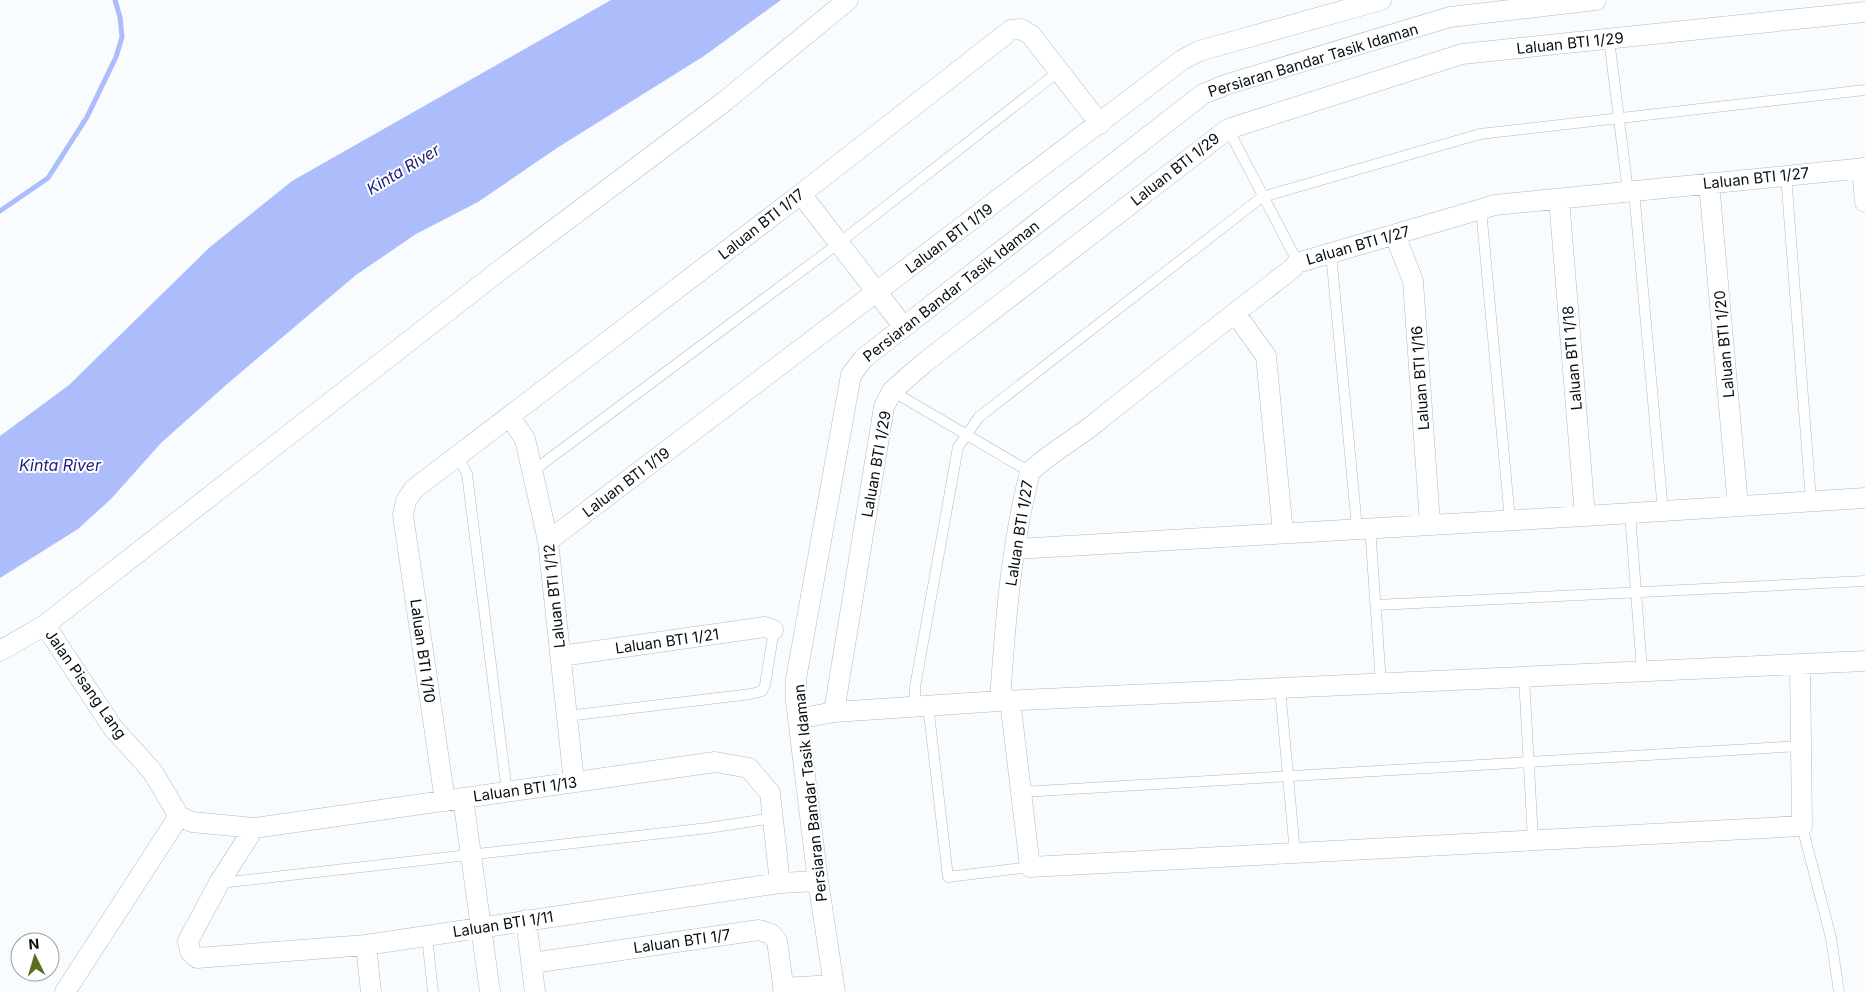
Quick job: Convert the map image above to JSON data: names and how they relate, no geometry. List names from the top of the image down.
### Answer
{
  "streets": {
    "street": [
      "Laluan BTI 1/29",
      "Persiaran Bandar Tasik Idaman",
      "Laluan BTI 1/27",
      "Laluan BTI 1/17",
      "Laluan BTI 1/19",
      "Laluan BTI 1/20",
      "Laluan BTI 1/18",
      "Laluan BTI 1/16",
      "Laluan BTI 1/12",
      "Laluan BTI 1/21",
      "Laluan BTI 1/10",
      "Jalan Pisang Lang",
      "Laluan BTI 1/13",
      "Laluan BTI 1/11",
      "Laluan BTI 1/7"
    ]
  },
  "crossings": [
    ["Persiaran Bandar Tasik Idaman", "Laluan BTI 1/11"],
    ["Laluan BTI 1/27", "Laluan BTI 1/20"],
    ["Laluan BTI 1/27", "Laluan BTI 1/18"],
    ["Laluan BTI 1/27", "Laluan BTI 1/16"],
    ["Laluan BTI 1/17", "Laluan BTI 1/19"],
    ["Laluan BTI 1/17", "Laluan BTI 1/12"],
    ["Laluan BTI 1/17", "Laluan BTI 1/10"],
    ["Laluan BTI 1/19", "Laluan BTI 1/12"],
    ["Laluan BTI 1/12", "Laluan BTI 1/21"],
    ["Laluan BTI 1/12", "Laluan BTI 1/13"],
    ["Laluan BTI 1/10", "Laluan BTI 1/13"],
    ["Laluan BTI 1/10", "Laluan BTI 1/11"],
    ["Jalan Pisang Lang", "Laluan BTI 1/13"],
    ["Laluan BTI 1/13", "Laluan BTI 1/11"]
  ],
  "water": ["Kinta River"],
  "north": "top"
}
